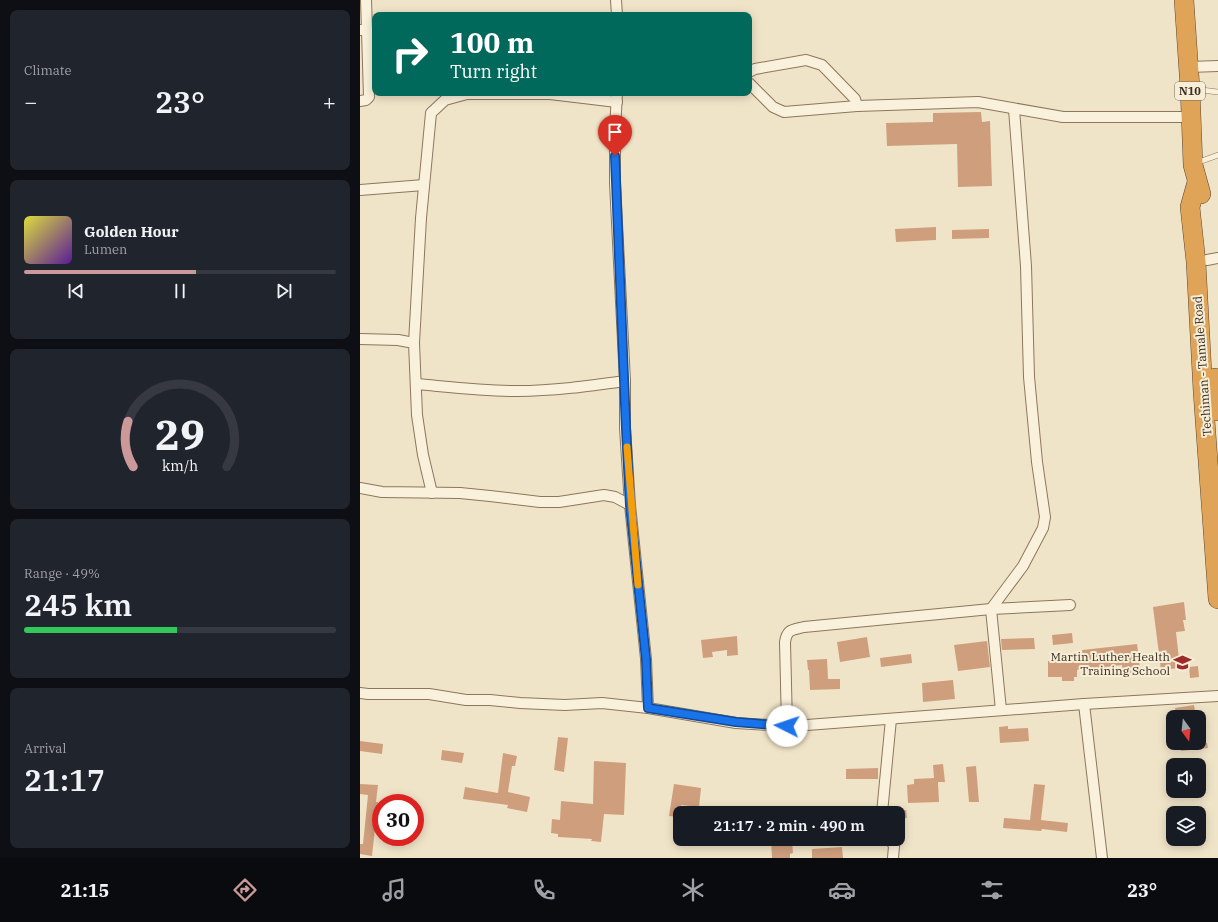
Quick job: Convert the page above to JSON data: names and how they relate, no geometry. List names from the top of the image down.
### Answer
{
  "streets": {
    "highway": ["N10", "Techiman - Tamale Road"]
  },
  "places": {
    "school or university": ["Martin Luther Health Training School"]
  },
  "north": "bottom",
  "page": {
    "tile": [
      "Climate",
      ["Range · 49%", "245 km"],
      ["Arrival", "21:17"]
    ],
    "turn": ["100 m", "Turn right"],
    "heat": ["−", "23°", "+"],
    "song": ["Golden Hour", "Lumen"],
    "limit": "30",
    "trip": "21:17 · 2 min · 490 m",
    "tabs": ["21:15", "23°"],
    "gauge": ["29", "km/h"]
  }
}
